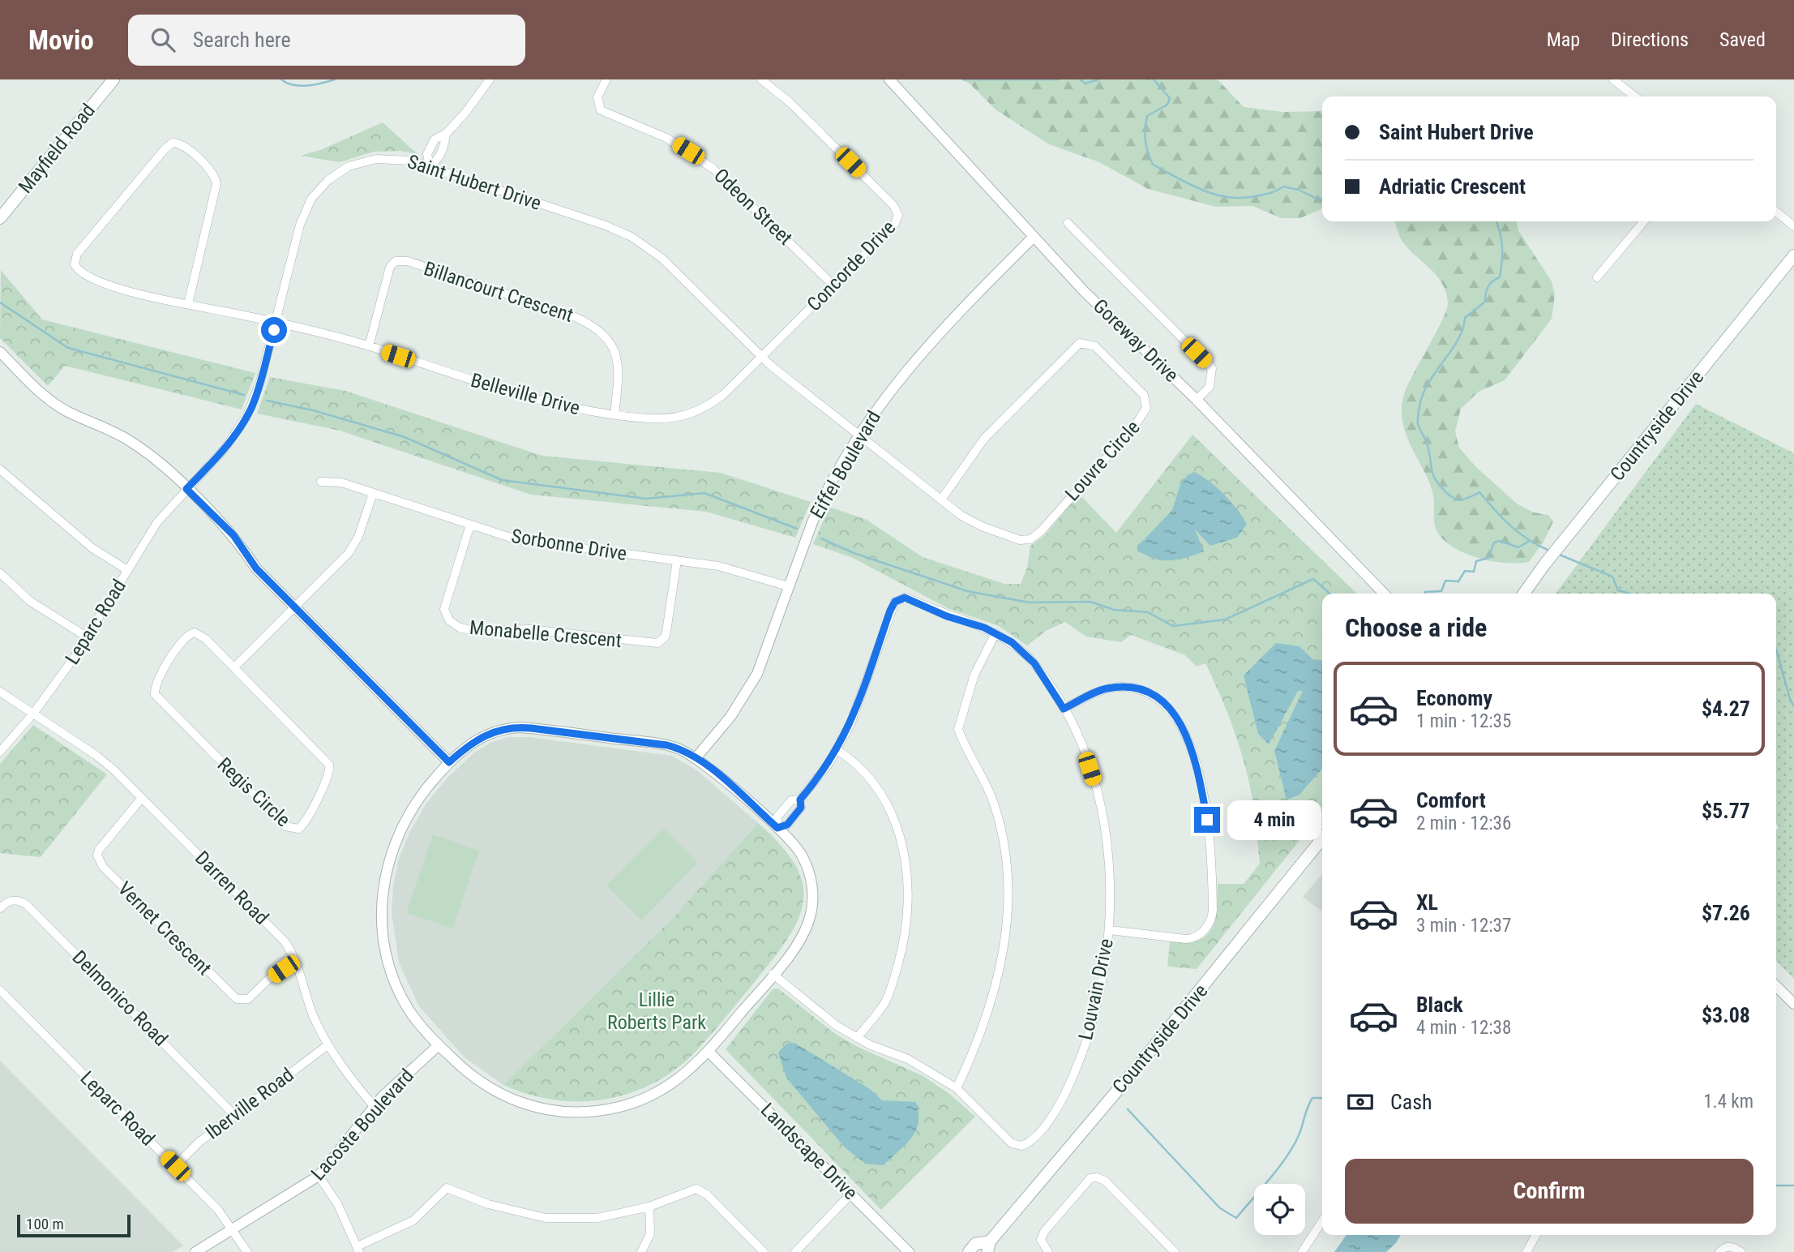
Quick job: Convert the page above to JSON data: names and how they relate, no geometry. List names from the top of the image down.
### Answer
{
  "streets": {
    "main road": ["Mayfield Road", "Countryside Drive"],
    "street": [
      "Saint Hubert Drive",
      "Odeon Street",
      "Concorde Drive",
      "Billancourt Crescent",
      "Goreway Drive",
      "Belleville Drive",
      "Louvre Circle",
      "Eiffel Boulevard",
      "Sorbonne Drive",
      "Leparc Road",
      "Monabelle Crescent",
      "Regis Circle",
      "Darren Road",
      "Vernet Crescent",
      "Louvain Drive",
      "Delmonico Road",
      "Iberville Road",
      "Lacoste Boulevard",
      "Landscape Drive"
    ]
  },
  "crossings": [
    ["Saint Hubert Drive", "Concorde Drive"],
    ["Saint Hubert Drive", "Belleville Drive"],
    ["Saint Hubert Drive", "Louvre Circle"],
    ["Saint Hubert Drive", "Eiffel Boulevard"],
    ["Saint Hubert Drive", "Leparc Road"],
    ["Odeon Street", "Concorde Drive"],
    ["Concorde Drive", "Belleville Drive"],
    ["Billancourt Crescent", "Belleville Drive"],
    ["Goreway Drive", "Eiffel Boulevard"],
    ["Louvre Circle", "Eiffel Boulevard"],
    ["Eiffel Boulevard", "Sorbonne Drive"],
    ["Sorbonne Drive", "Monabelle Crescent"],
    ["Leparc Road", "Darren Road"],
    ["Leparc Road", "Iberville Road"],
    ["Leparc Road", "Lacoste Boulevard"],
    ["Darren Road", "Vernet Crescent"],
    ["Darren Road", "Iberville Road"],
    ["Darren Road", "Lacoste Boulevard"],
    ["Delmonico Road", "Iberville Road"]
  ],
  "parks": ["Lillie Roberts Park"],
  "scale_bar": "100 m",
  "page": {
    "header": "Movio",
    "search": "Search here",
    "nav": ["Map", "Directions", "Saved"],
    "banner": ["Saint Hubert Drive", "Adriatic Crescent"],
    "heading": "Choose a ride",
    "list": [
      {
        "name": "Economy",
        "note": "1 min · 12:35",
        "value": "$4.27"
      },
      {
        "name": "Comfort",
        "note": "2 min · 12:36",
        "value": "$5.77"
      },
      {
        "name": "XL",
        "note": "3 min · 12:37",
        "value": "$7.26"
      },
      {
        "name": "Black",
        "note": "4 min · 12:38",
        "value": "$3.08"
      }
    ],
    "bubble": "4 min",
    "pay": ["Cash", "1.4 km"],
    "buttons": "Confirm",
    "scale": "100 m"
  }
}
